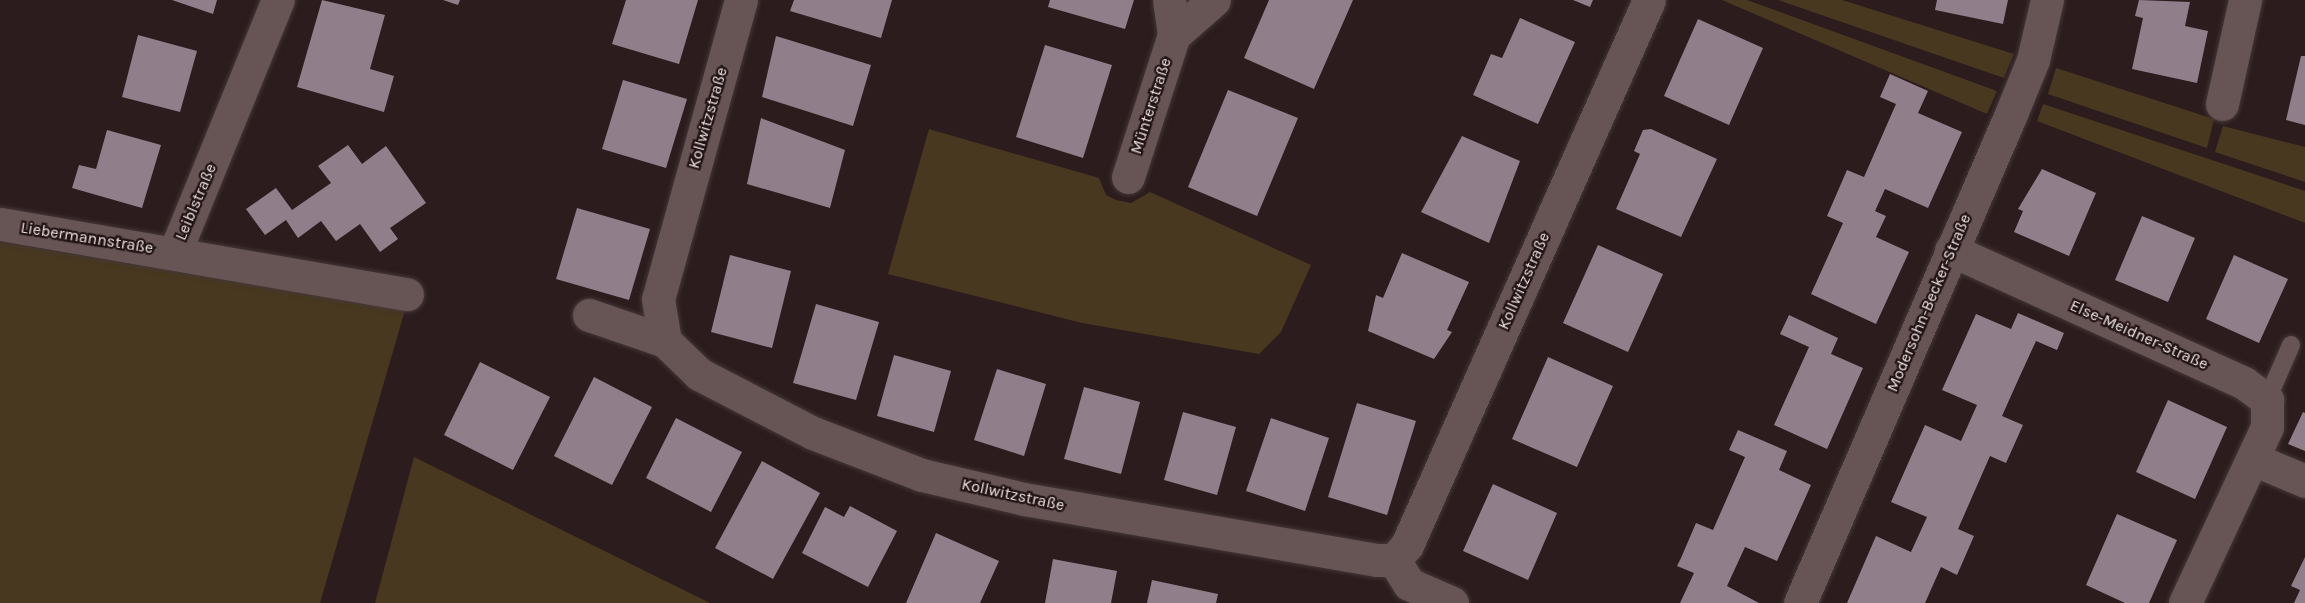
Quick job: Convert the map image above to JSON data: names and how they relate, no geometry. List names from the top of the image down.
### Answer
{
  "streets": {
    "street": [
      "Münterstraße",
      "Kollwitzstraße",
      "Leiblstraße",
      "Liebermannstraße",
      "Modersohn-Becker-Straße",
      "Else-Meidner-Straße"
    ]
  },
  "crossings": [
    ["Leiblstraße", "Liebermannstraße"],
    ["Modersohn-Becker-Straße", "Else-Meidner-Straße"]
  ]
}
